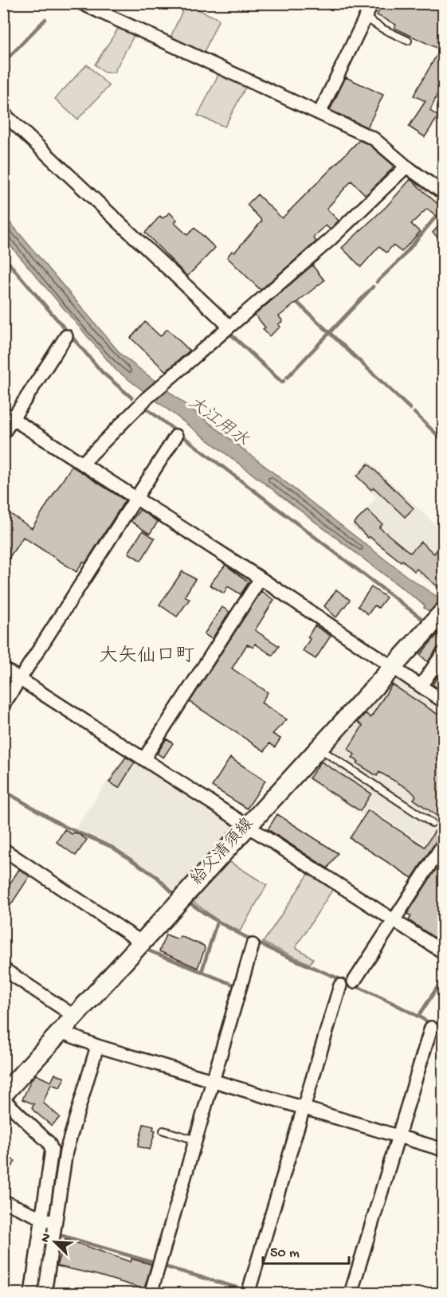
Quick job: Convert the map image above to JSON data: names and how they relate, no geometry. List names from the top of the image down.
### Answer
{
  "streets": {
    "main road": ["給父清須線"]
  },
  "districts": ["大矢仙口町"],
  "water": ["大江用水"],
  "scale_bar": "50 m",
  "north": "top left"
}
